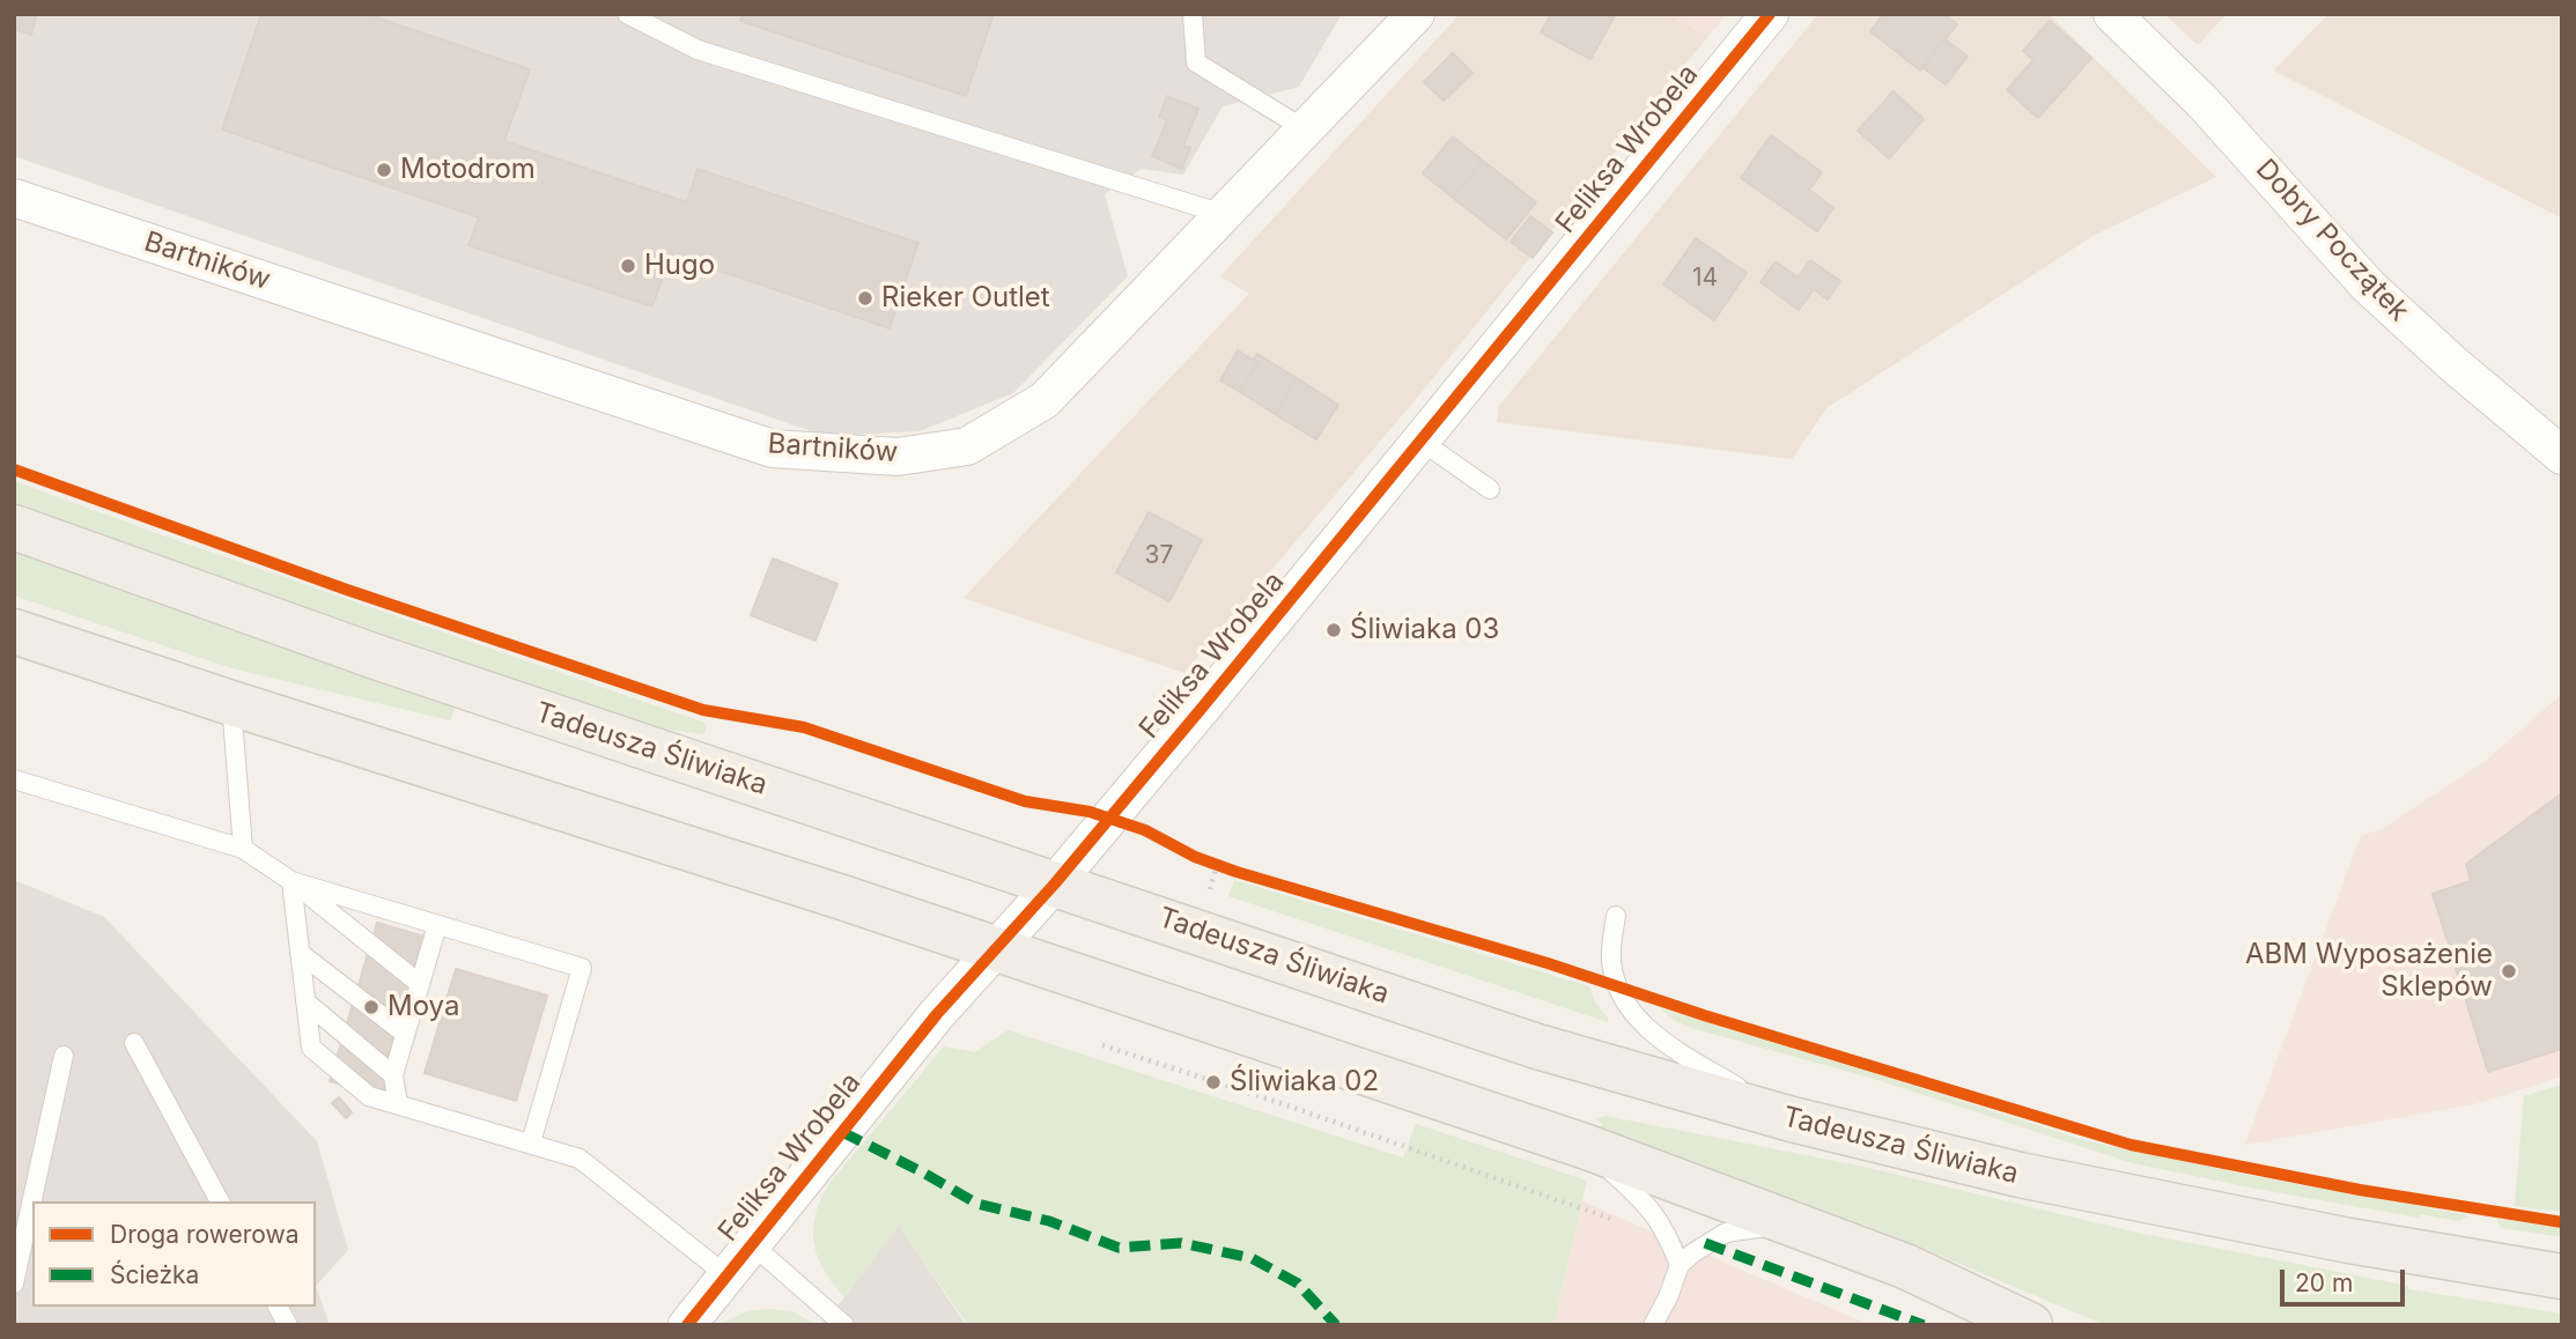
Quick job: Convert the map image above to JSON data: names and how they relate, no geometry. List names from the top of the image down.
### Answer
{
  "streets": {
    "main road": ["Tadeusza Śliwiaka"],
    "street": ["Feliksa Wrobela", "Dobry Początek", "Bartników"]
  },
  "crossings": [
    ["Feliksa Wrobela", "Tadeusza Śliwiaka"]
  ],
  "places": [
    "Motodrom",
    "Hugo",
    "Rieker Outlet",
    "Śliwiaka 03",
    "ABM Wyposażenie Sklepów",
    "Moya",
    "Śliwiaka 02"
  ],
  "house_numbers": ["14", "37"],
  "legend": ["Droga rowerowa", "Ścieżka"],
  "scale_bar": "20 m"
}
